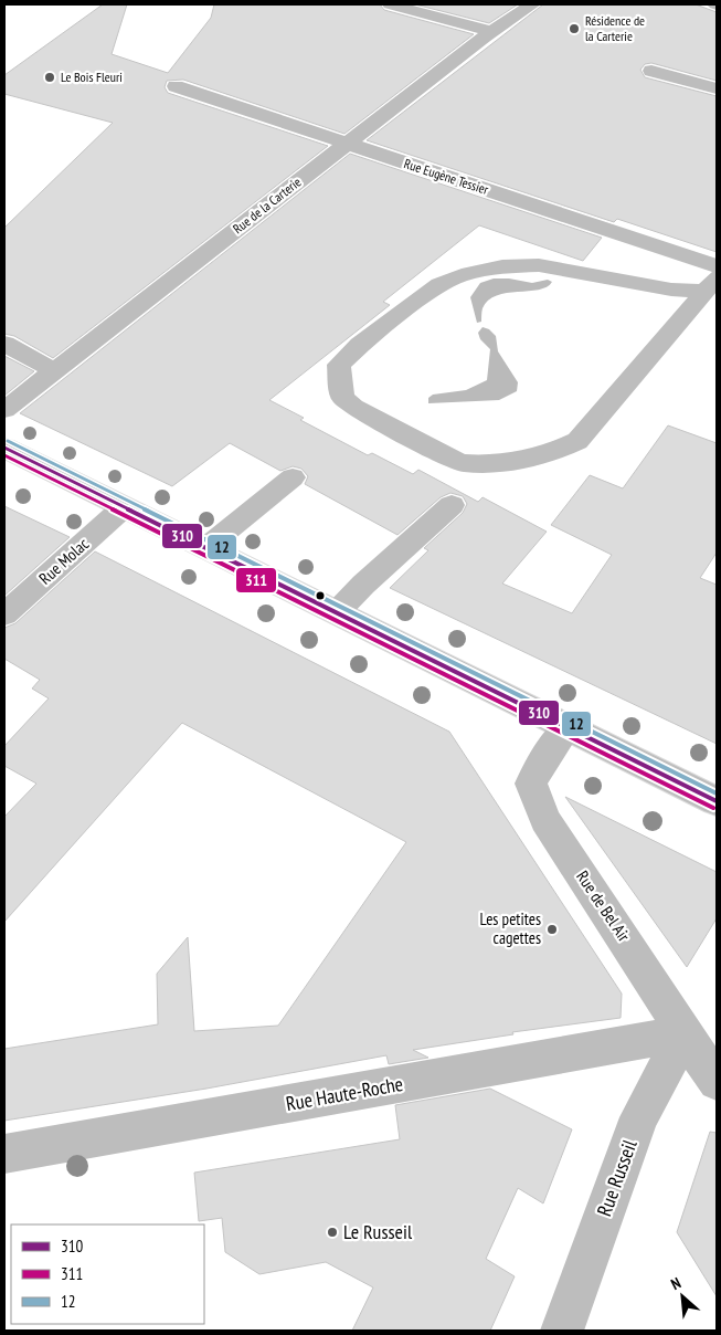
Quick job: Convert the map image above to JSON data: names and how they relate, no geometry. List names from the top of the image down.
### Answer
{
  "streets": {
    "street": [
      "Rue Eugène Tessier",
      "Rue de la Carterie",
      "Rue Molac",
      "Rue de Bel Air",
      "Rue Haute-Roche",
      "Rue Russeil"
    ]
  },
  "crossings": [
    ["Rue Eugène Tessier", "Rue de la Carterie"],
    ["Rue de Bel Air", "Rue Haute-Roche"],
    ["Rue de Bel Air", "Rue Russeil"],
    ["Rue Haute-Roche", "Rue Russeil"]
  ],
  "places": [
    "Résidence de la Carterie",
    "Le Bois Fleuri",
    "Les petites cagettes",
    "Le Russeil"
  ],
  "lines": ["transit line 12", "transit line 310", "transit line 311"],
  "legend": ["310", "311", "12"],
  "north": "top left"
}
